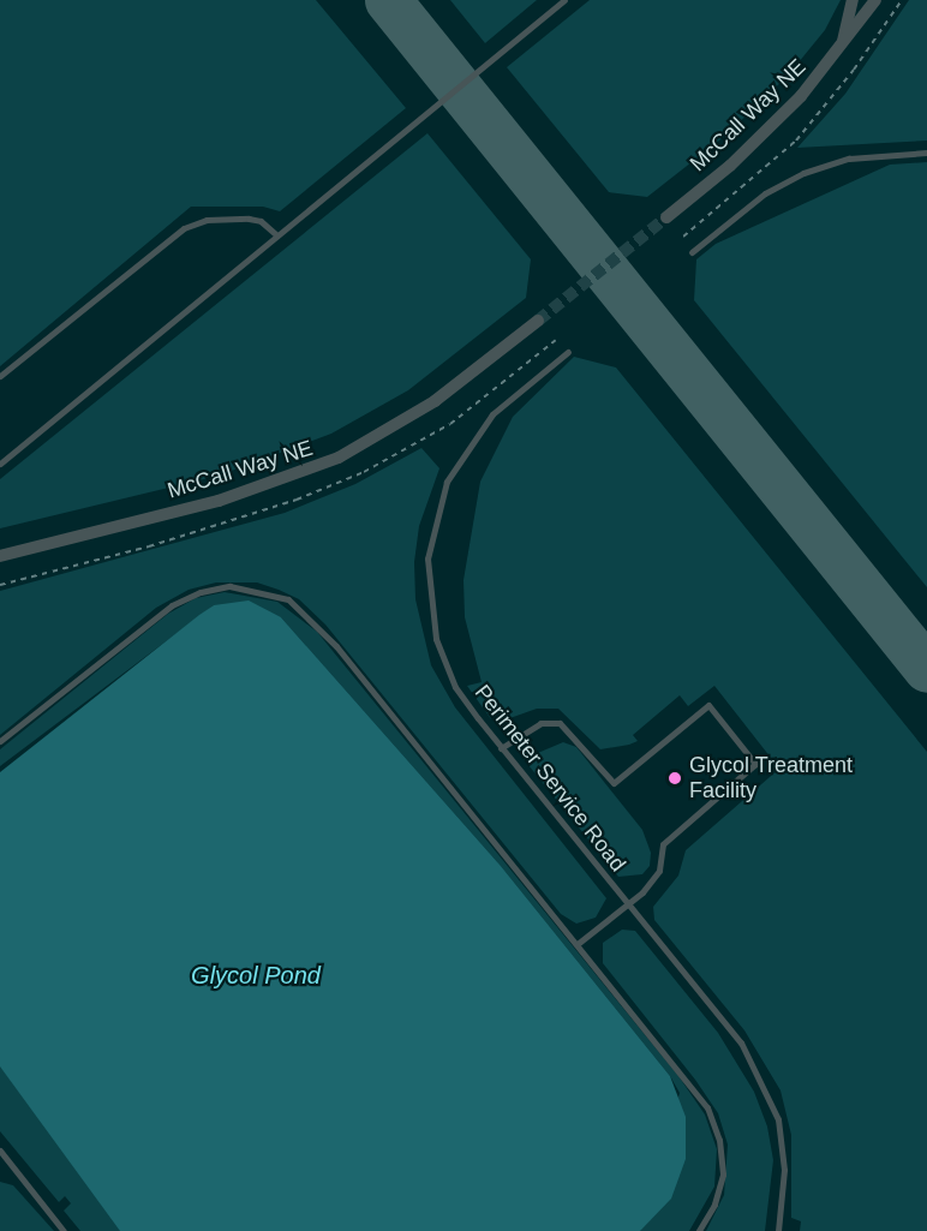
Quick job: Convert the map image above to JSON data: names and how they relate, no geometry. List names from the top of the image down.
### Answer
{
  "streets": {
    "street": ["McCall Way NE"],
    "lane": ["Perimeter Service Road"]
  },
  "water": ["Glycol Pond"],
  "places": ["Glycol Treatment Facility"]
}
